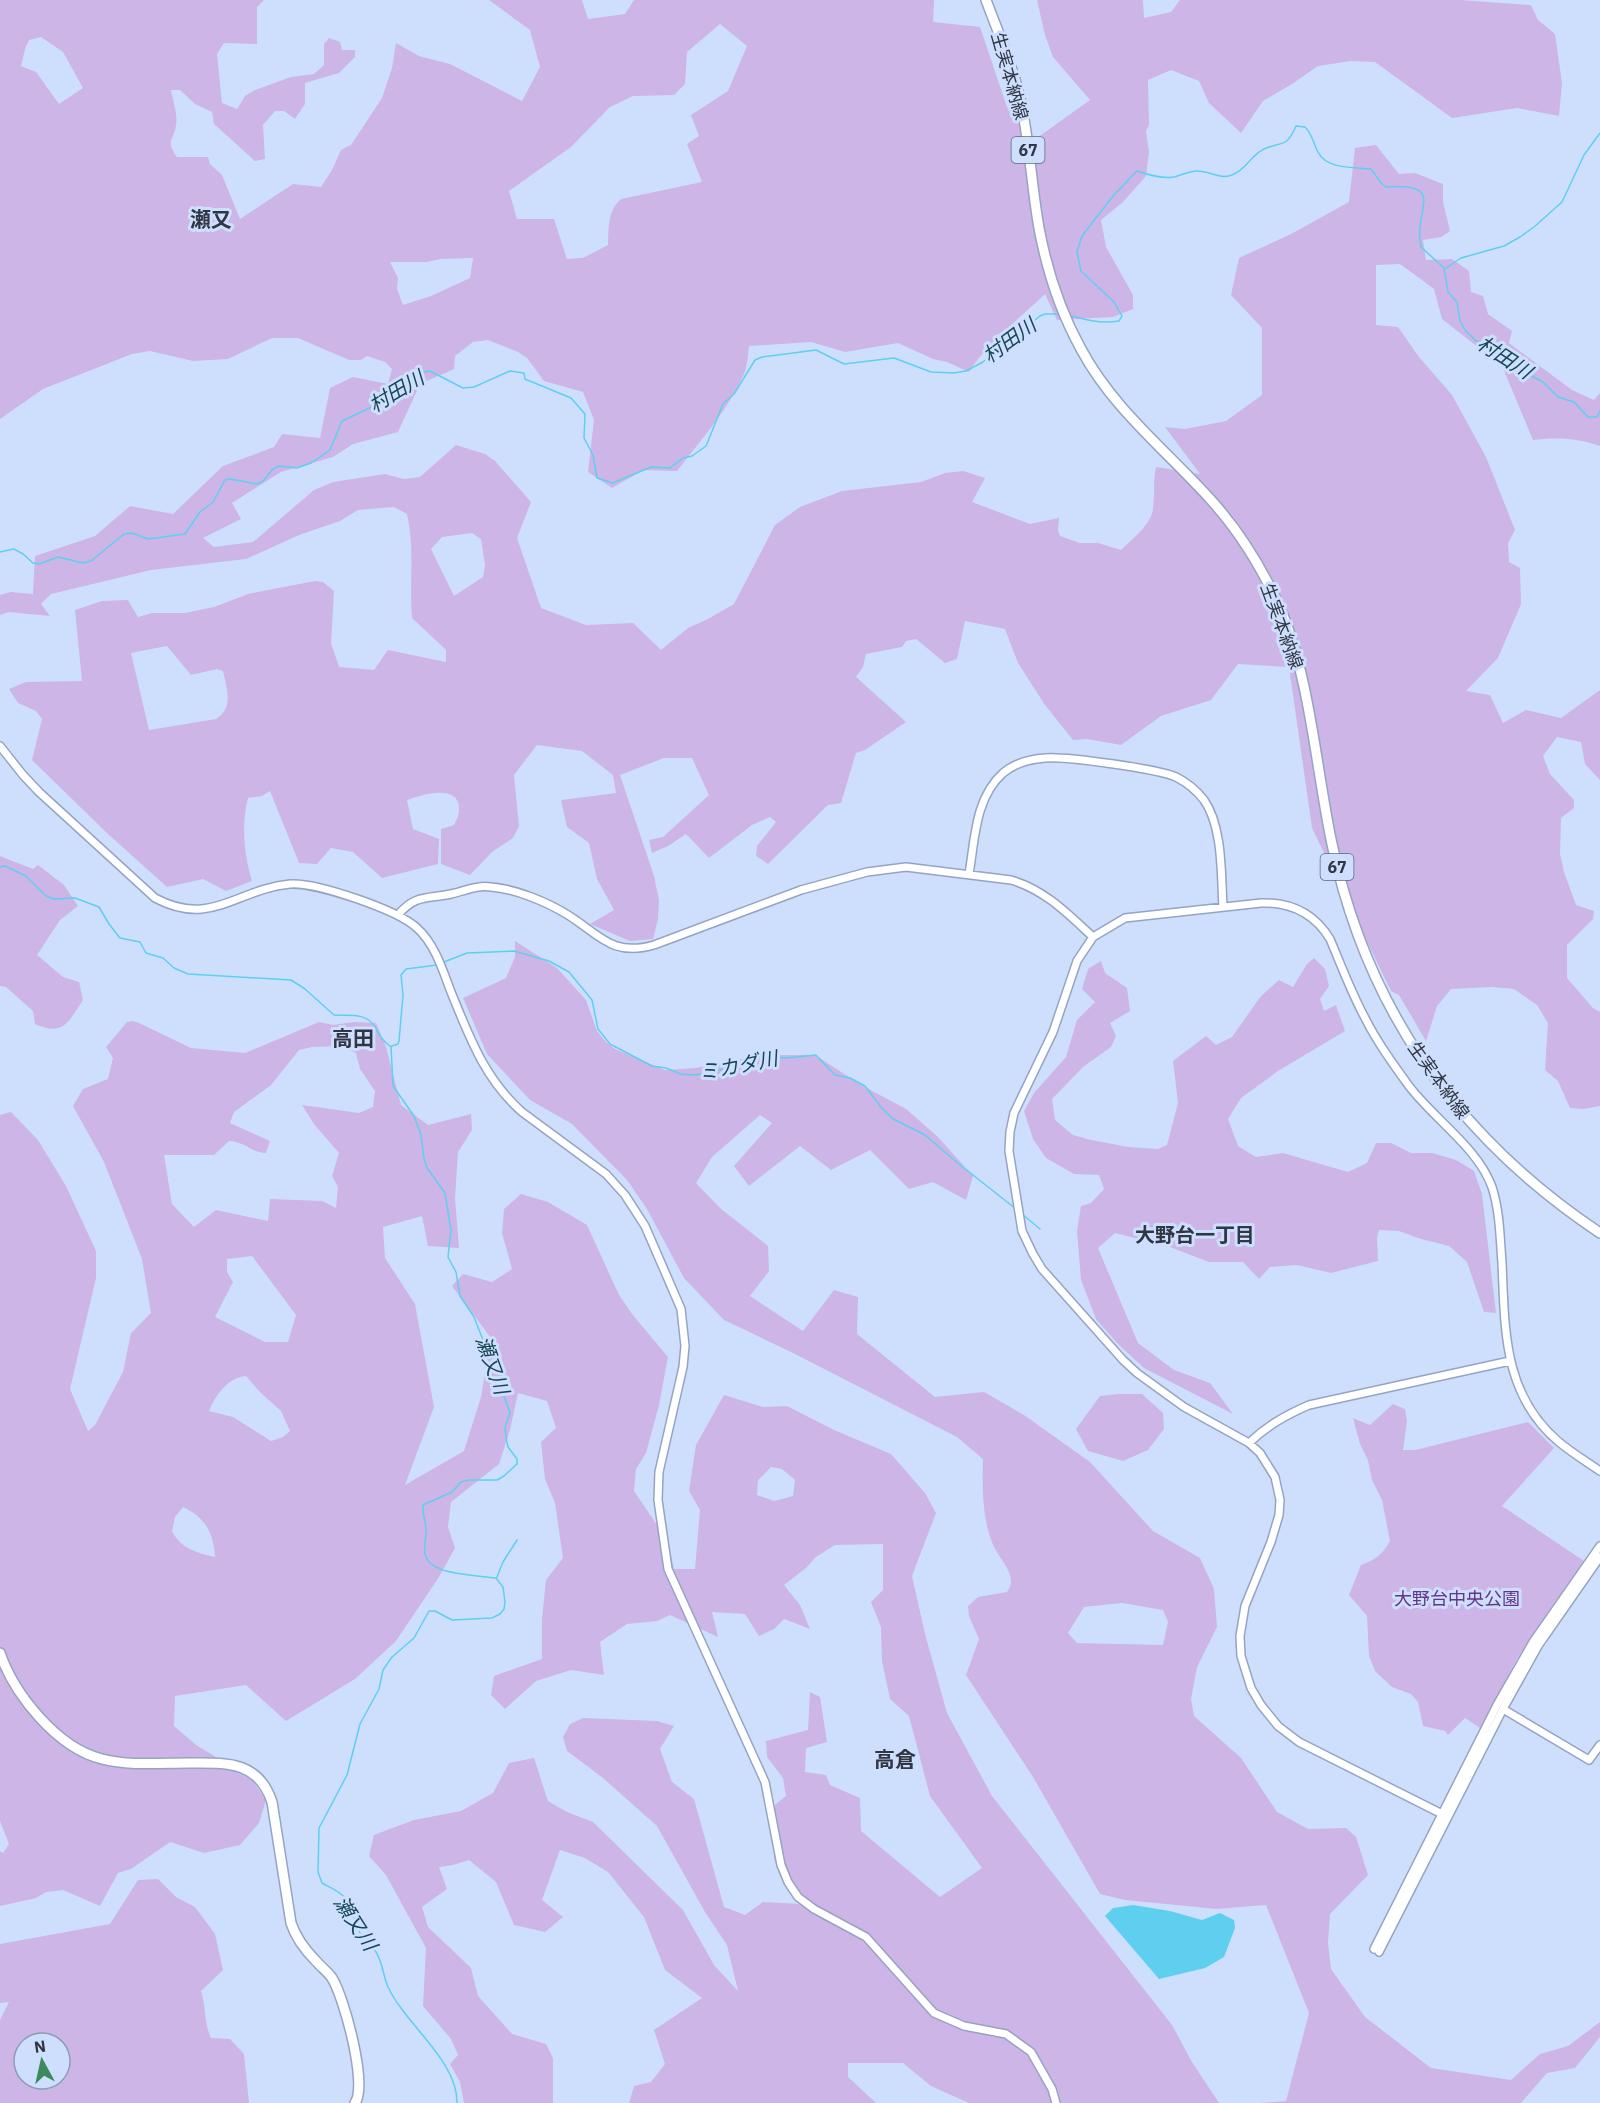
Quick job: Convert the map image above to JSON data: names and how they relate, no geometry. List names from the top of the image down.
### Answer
{
  "streets": {
    "main road": ["生実本納線", "67"]
  },
  "districts": [
    "瀬又",
    "高田",
    "大野台一丁目",
    "高倉"
  ],
  "water": ["村田川", "ミカダ川", "瀬又川"],
  "parks": ["大野台中央公園"],
  "north": "top"
}
